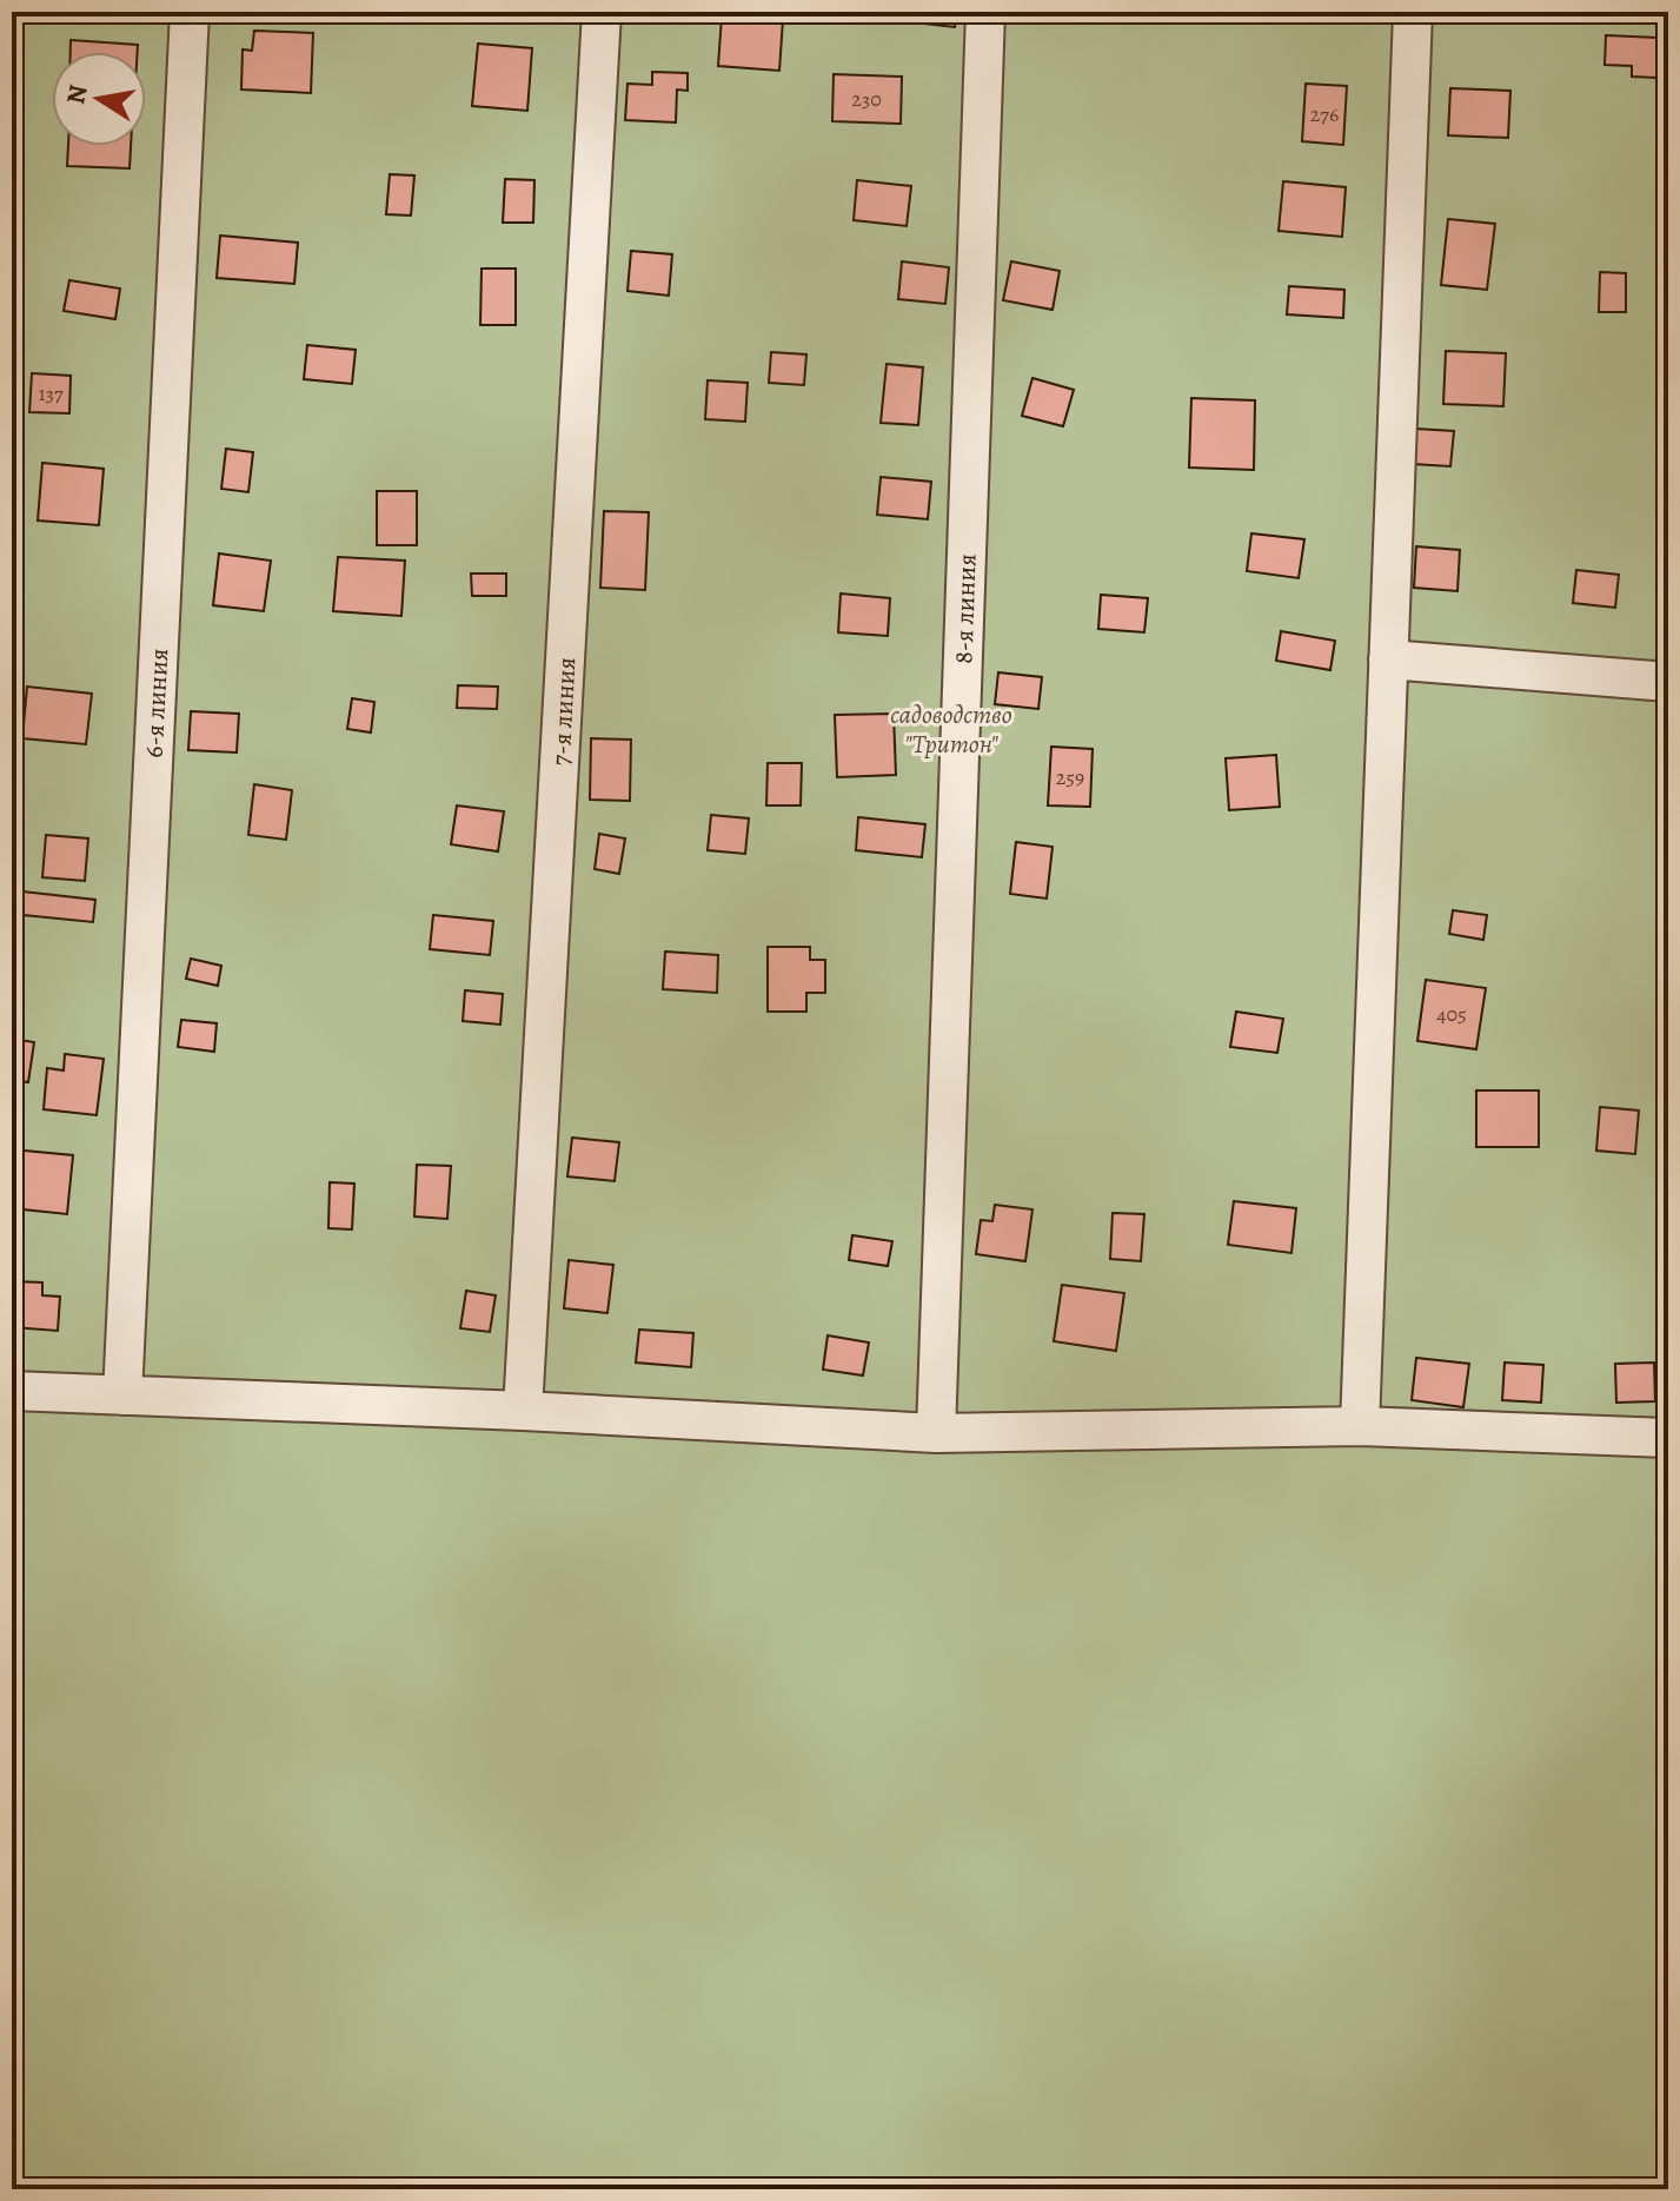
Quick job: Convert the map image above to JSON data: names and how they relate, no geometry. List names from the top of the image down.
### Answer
{
  "streets": {
    "street": ["8-я линия", "6-я линия", "7-я линия"]
  },
  "parks": ["садоводство \"Тритон\""],
  "house_numbers": [
    "230",
    "276",
    "137",
    "259",
    "405"
  ],
  "north": "left"
}
